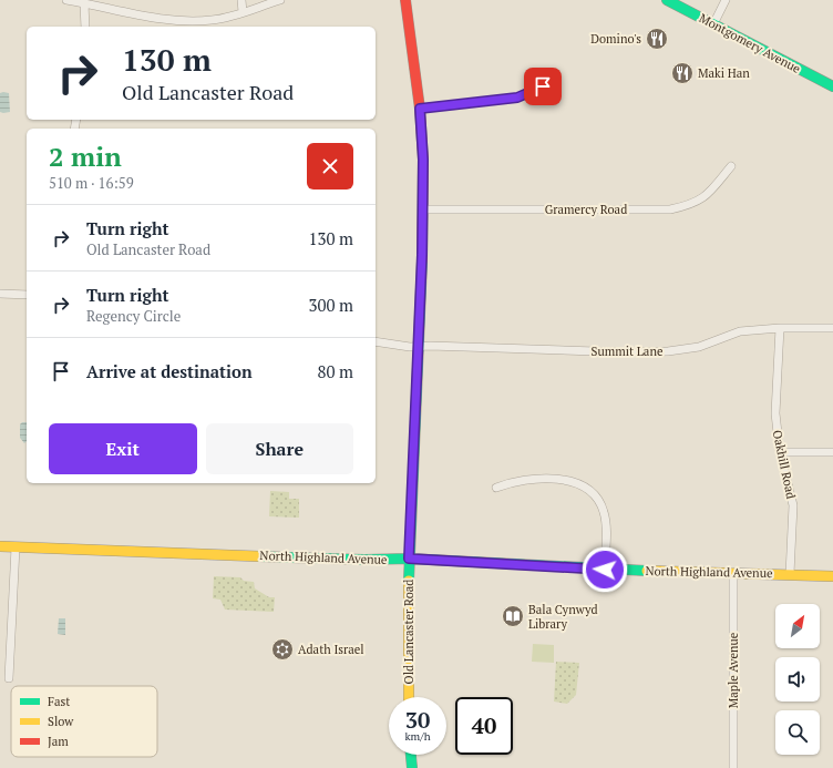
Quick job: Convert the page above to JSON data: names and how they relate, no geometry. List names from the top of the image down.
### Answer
{
  "streets": {
    "main road": ["Montgomery Avenue", "North Highland Avenue", "Old Lancaster Road"],
    "street": [
      "Gramercy Road",
      "Summit Lane",
      "Oakhill Road",
      "Maple Avenue"
    ]
  },
  "crossings": [
    ["Gramercy Road", "Old Lancaster Road"],
    ["Summit Lane", "Oakhill Road"],
    ["Summit Lane", "Old Lancaster Road"],
    ["Oakhill Road", "North Highland Avenue"],
    ["North Highland Avenue", "Old Lancaster Road"],
    ["North Highland Avenue", "Maple Avenue"]
  ],
  "places": {
    "restaurant": ["Domino's", "Maki Han"],
    "library": ["Bala Cynwyd Library"],
    "synagogue": ["Adath Israel"]
  },
  "legend": ["Fast", "Slow", "Jam"],
  "north": "top right",
  "page": {
    "turn": ["130 m", "Old Lancaster Road"],
    "heading": ["2 min", "510 m · 16:59"],
    "list": [
      {
        "name": "Turn right",
        "note": "Old Lancaster Road",
        "value": "130 m"
      },
      {
        "name": "Turn right",
        "note": "Regency Circle",
        "value": "300 m"
      },
      {
        "name": "Arrive at destination",
        "value": "80 m"
      }
    ],
    "buttons": ["Exit", "Share"],
    "speed": "30 km/h",
    "limit": "40"
  }
}
